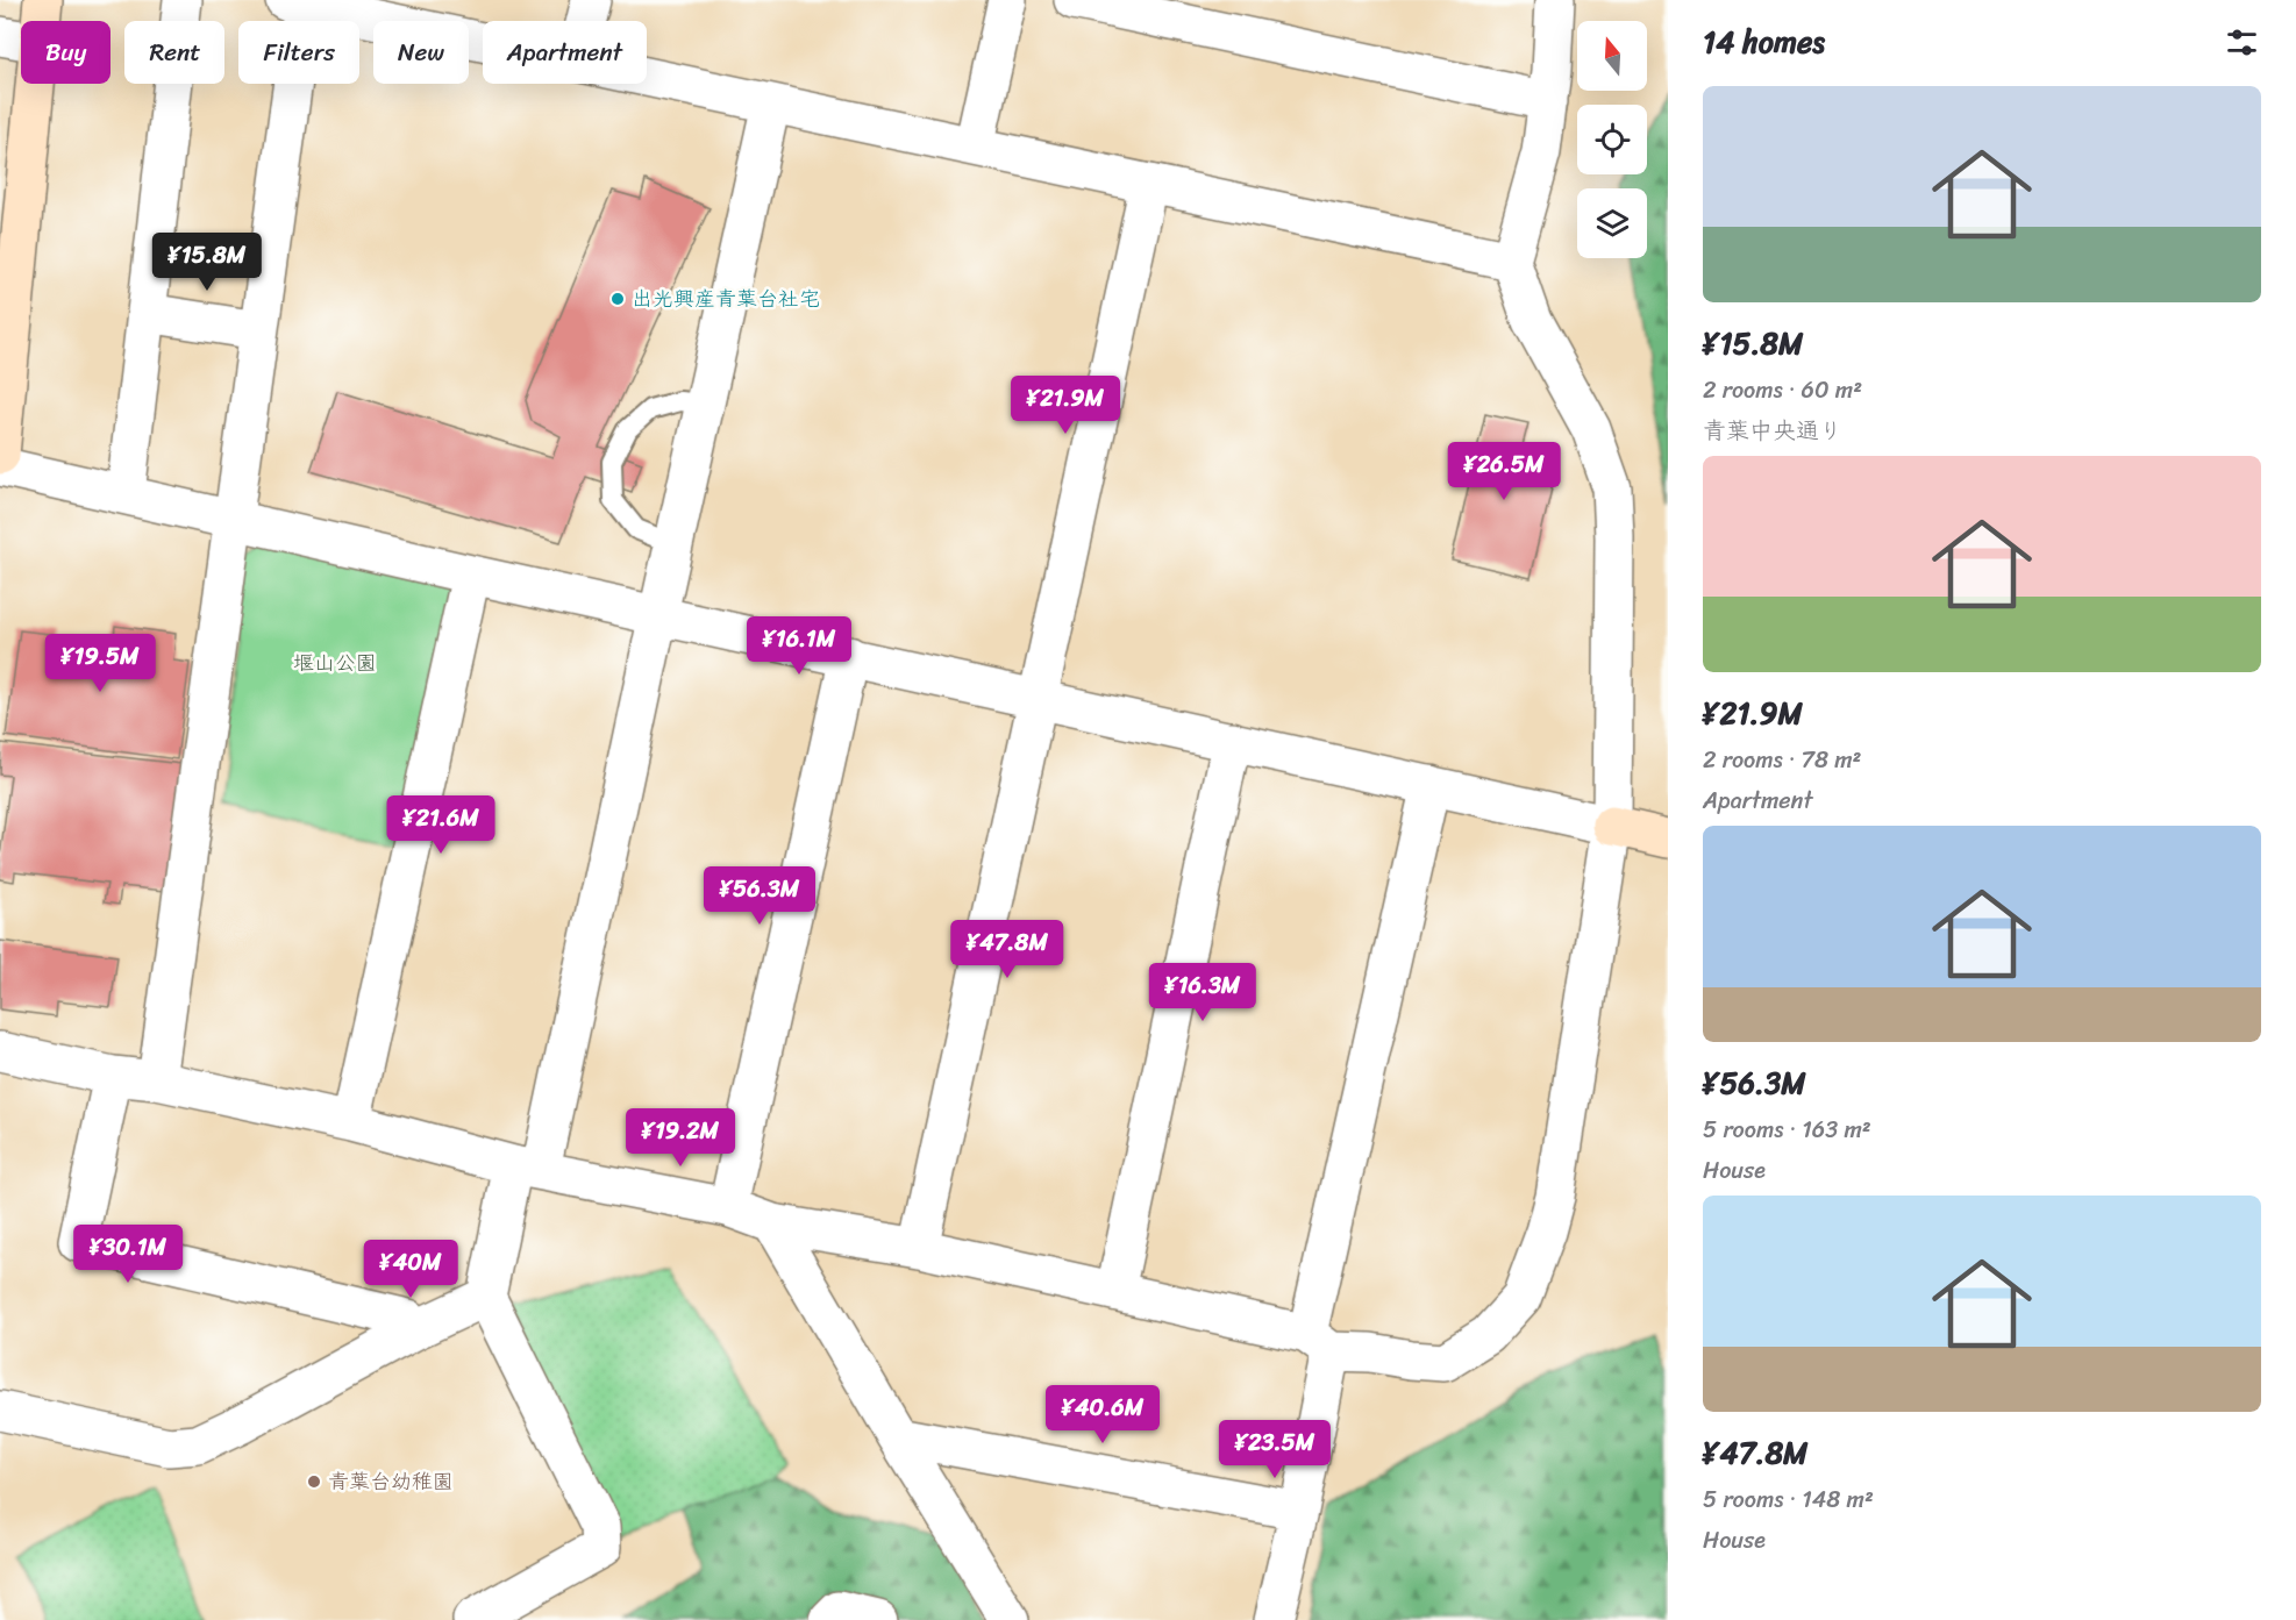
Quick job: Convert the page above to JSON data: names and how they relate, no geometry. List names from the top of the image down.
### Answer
{
  "parks": ["堰山公園"],
  "places": ["出光興産青葉台社宅", "青葉台幼稚園"],
  "north": "top",
  "page": {
    "heading": "14 homes",
    "chip": [
      "Buy",
      "Rent",
      "Filters",
      "New",
      "Apartment"
    ],
    "list": [
      {
        "name": "¥15.8M",
        "note": "2 rooms · 60 m² · 青葉中央通り"
      },
      {
        "name": "¥21.9M",
        "note": "2 rooms · 78 m² · Apartment"
      },
      {
        "name": "¥56.3M",
        "note": "5 rooms · 163 m² · House"
      },
      {
        "name": "¥47.8M",
        "note": "5 rooms · 148 m² · House"
      }
    ],
    "price": [
      "¥15.8M",
      "¥21.9M",
      "¥26.5M",
      "¥16.1M",
      "¥19.5M",
      "¥21.6M",
      "¥56.3M",
      "¥47.8M",
      "¥16.3M",
      "¥19.2M",
      "¥30.1M",
      "¥40M",
      "¥40.6M",
      "¥23.5M"
    ]
  }
}
